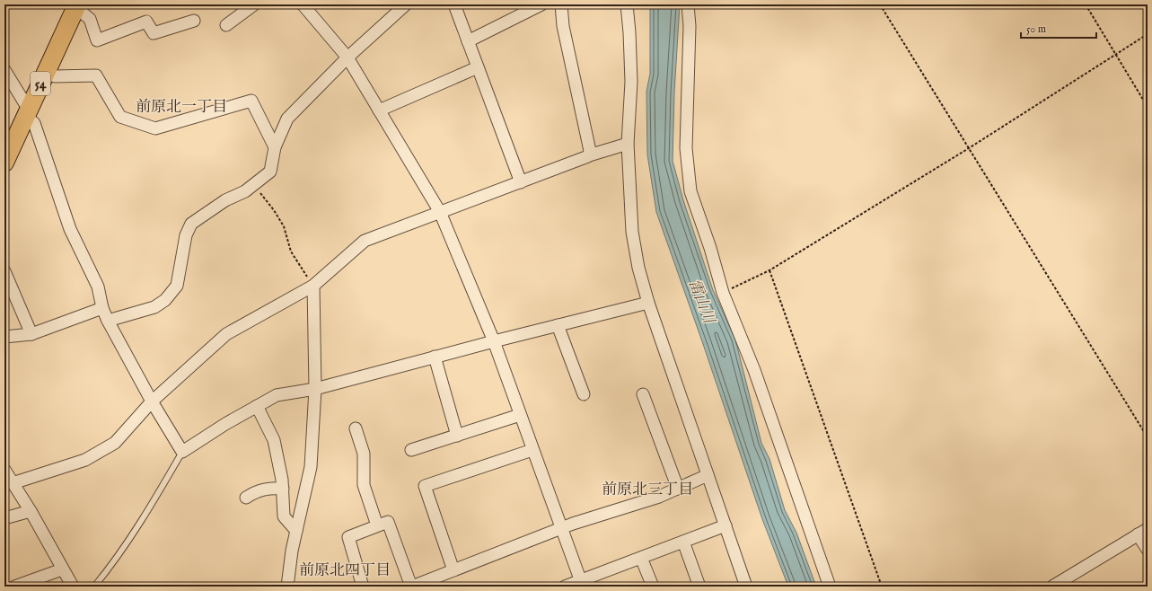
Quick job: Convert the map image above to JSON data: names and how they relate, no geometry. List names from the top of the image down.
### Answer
{
  "streets": {
    "main road": ["54"]
  },
  "districts": ["前原北一丁目", "前原北三丁目", "前原北四丁目"],
  "water": ["雷山川"],
  "scale_bar": "50 m"
}
